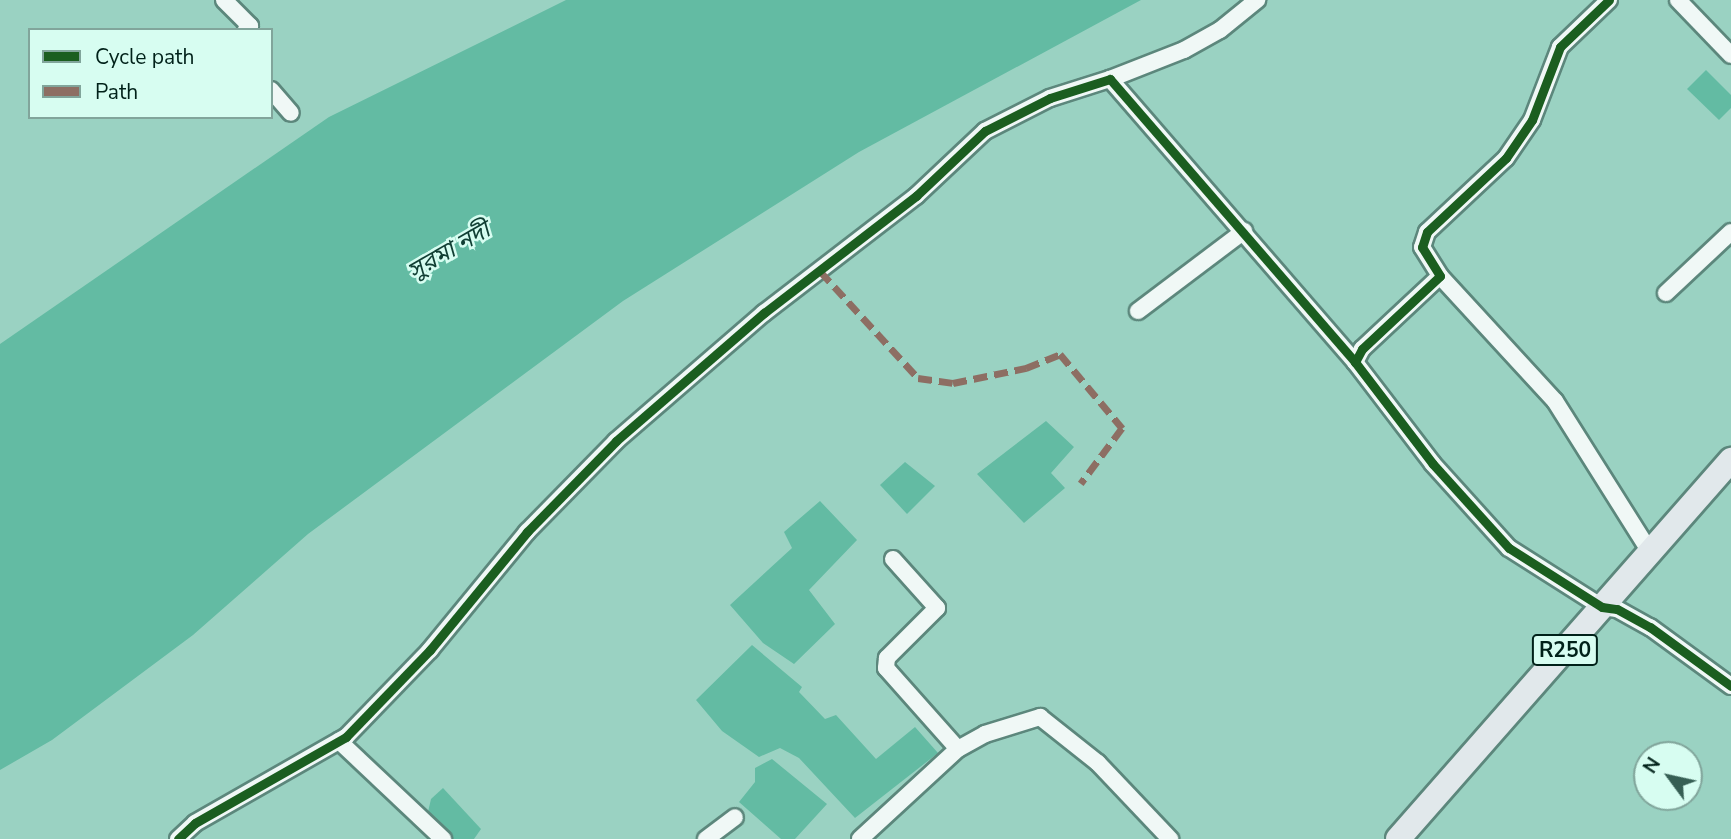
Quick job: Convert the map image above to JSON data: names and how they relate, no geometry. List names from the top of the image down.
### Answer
{
  "streets": {
    "main road": ["R250"]
  },
  "water": ["সুরমা নদী"],
  "legend": ["Cycle path", "Path"],
  "north": "top left"
}
